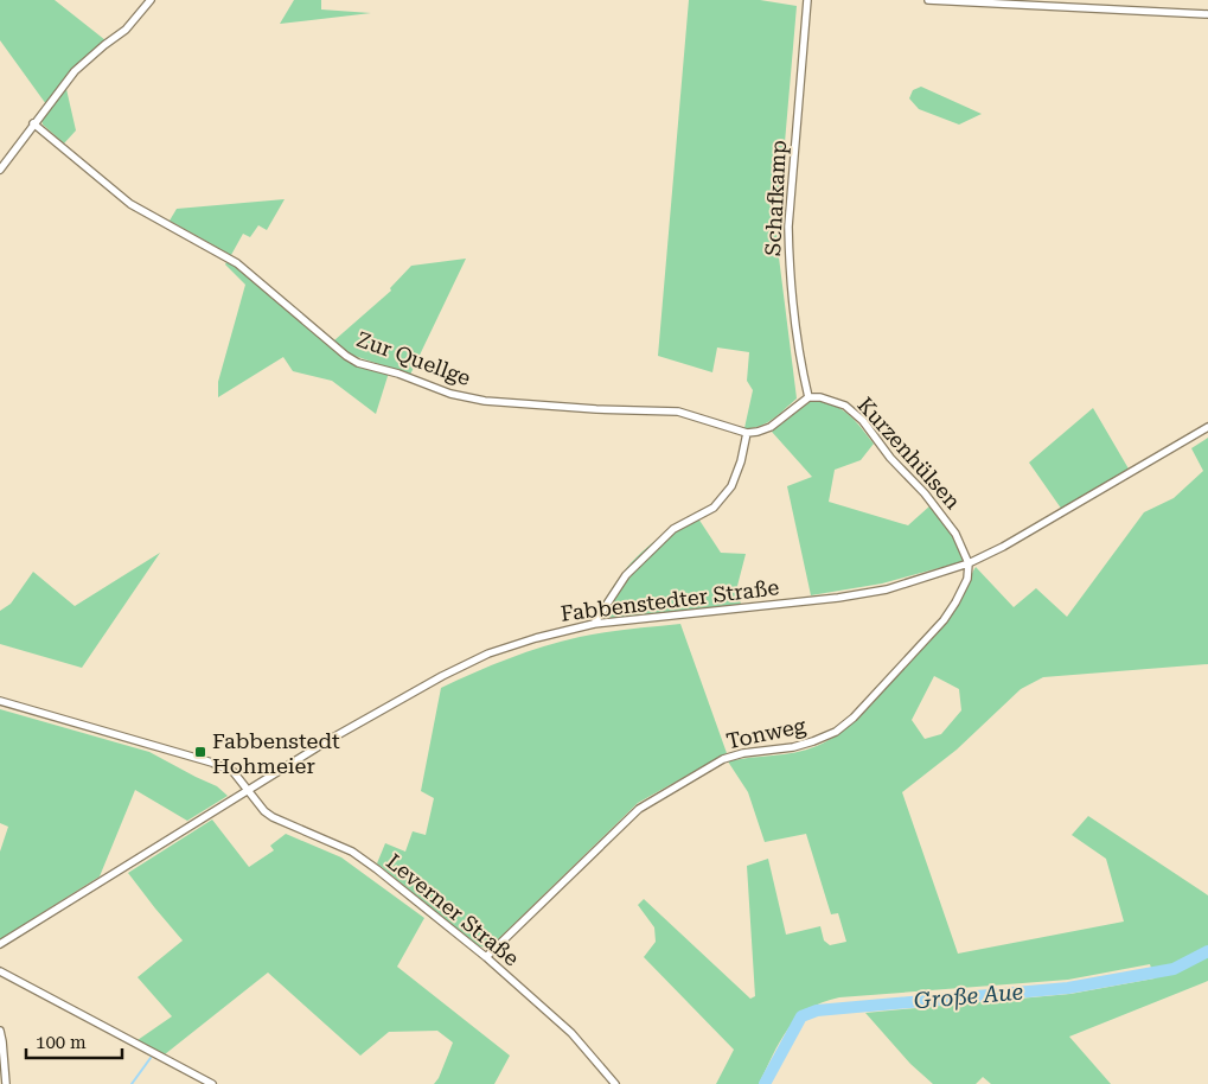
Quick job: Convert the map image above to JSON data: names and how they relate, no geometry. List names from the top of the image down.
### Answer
{
  "streets": {
    "street": [
      "Schafkamp",
      "Zur Quellge",
      "Kurzenhülsen",
      "Fabbenstedter Straße",
      "Tonweg",
      "Leverner Straße"
    ]
  },
  "crossings": [
    ["Schafkamp", "Kurzenhülsen"],
    ["Kurzenhülsen", "Fabbenstedter Straße"],
    ["Kurzenhülsen", "Tonweg"],
    ["Fabbenstedter Straße", "Tonweg"],
    ["Fabbenstedter Straße", "Leverner Straße"],
    ["Tonweg", "Leverner Straße"]
  ],
  "water": ["Große Aue"],
  "places": {
    "transit": ["Fabbenstedt Hohmeier"]
  },
  "scale_bar": "100 m"
}
